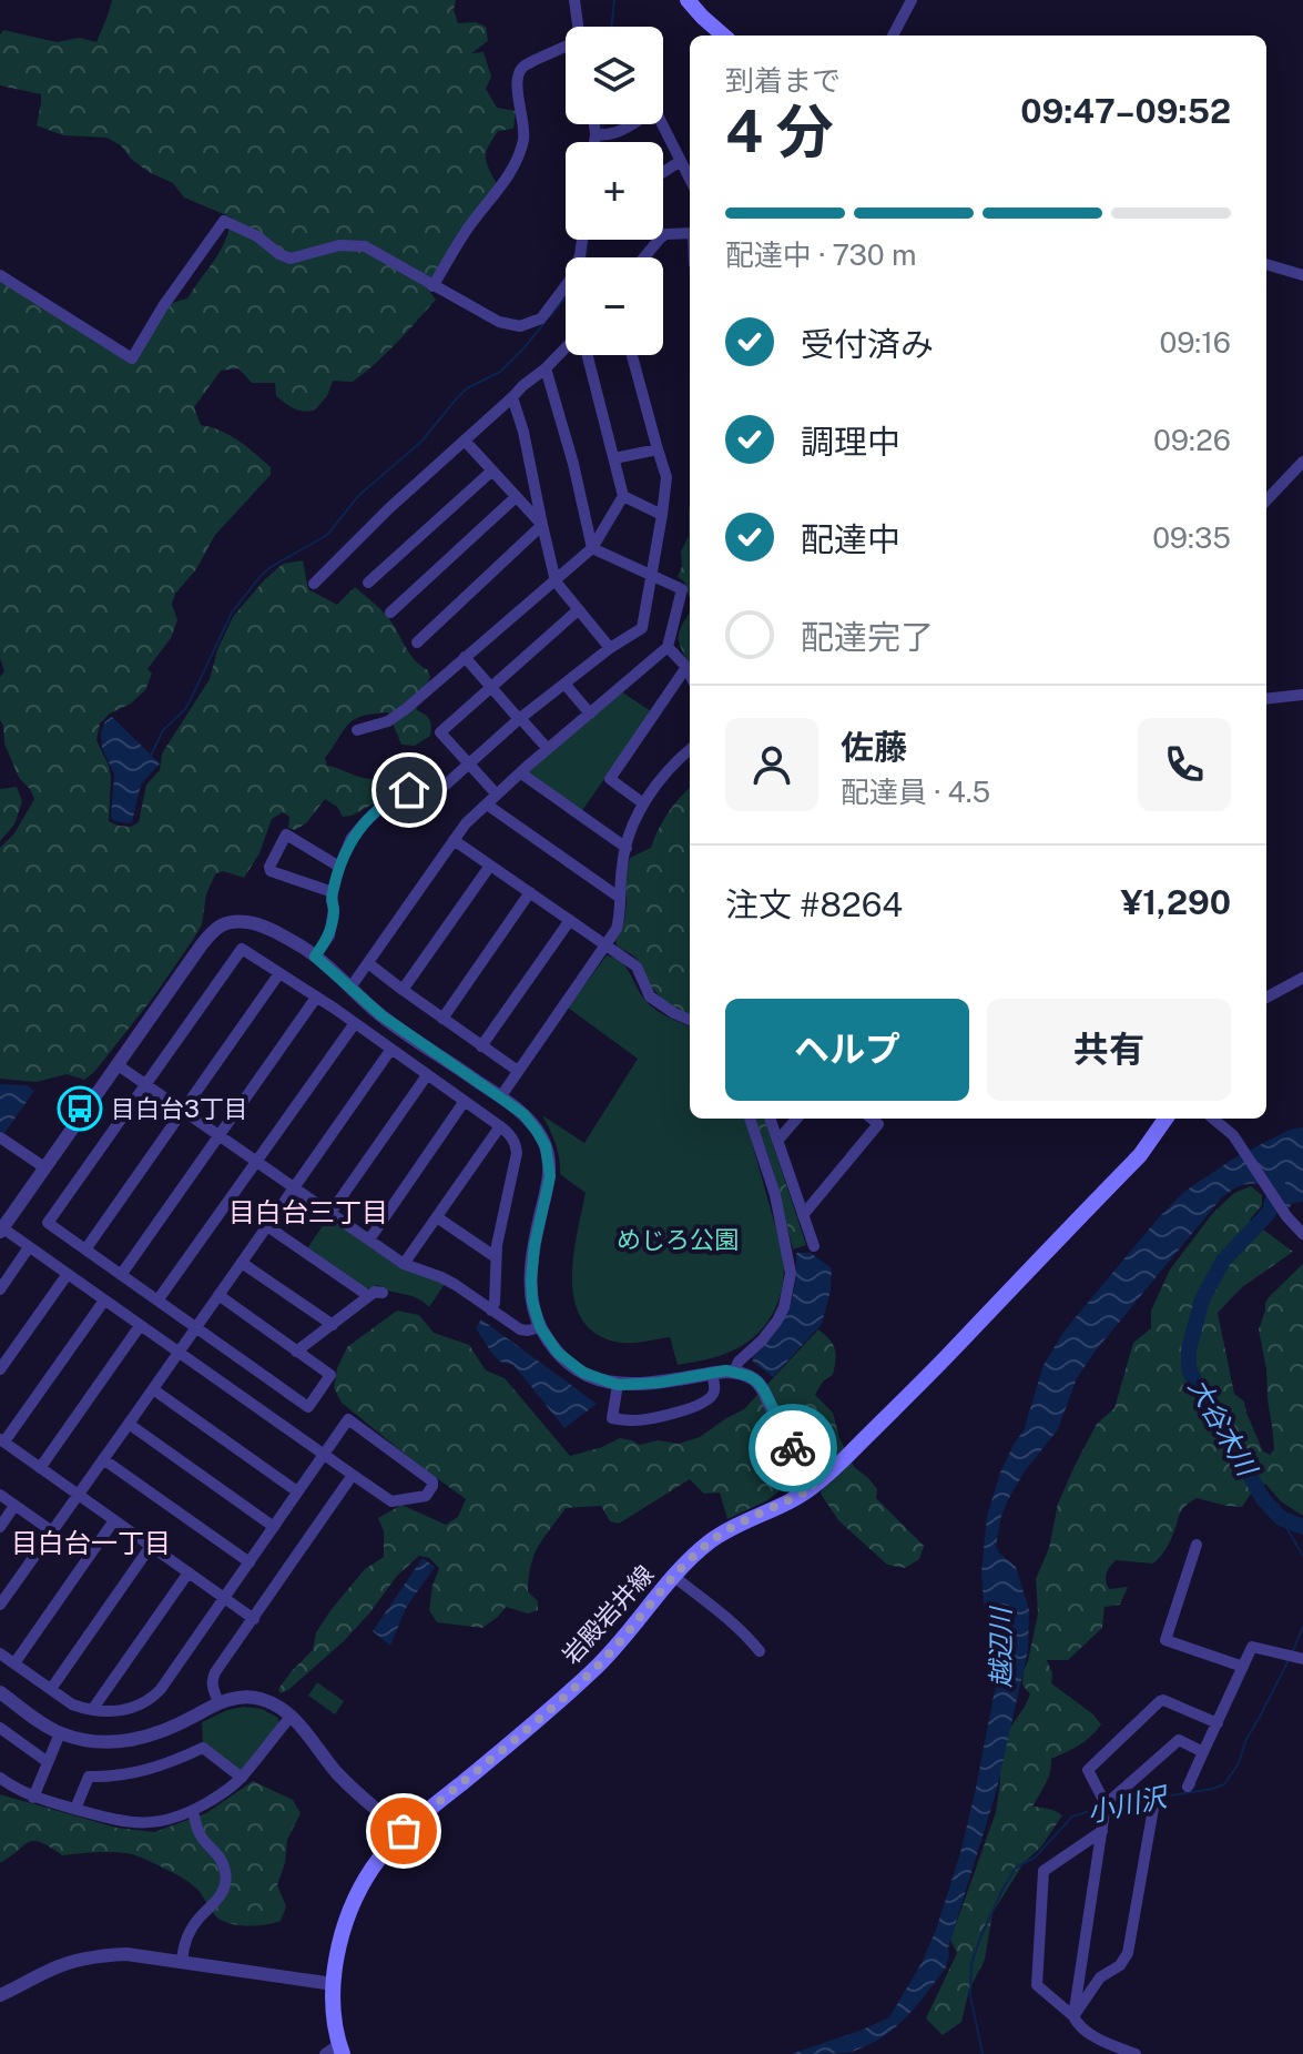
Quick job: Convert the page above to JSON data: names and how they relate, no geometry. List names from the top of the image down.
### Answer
{
  "streets": {
    "main road": ["岩殿岩井線"]
  },
  "districts": ["目白台三丁目", "目白台一丁目"],
  "water": ["大谷木川", "越辺川", "小川沢"],
  "parks": ["めじろ公園"],
  "places": {
    "bus stop": ["目白台3丁目"]
  },
  "page": {
    "map_buttons": ["+", "−"],
    "heading": ["4 分", "到着まで", "09:47–09:52"],
    "panel": [
      "佐藤",
      "配達員 · 4.5",
      "注文 #8264",
      "¥1,290"
    ],
    "bar": "配達中 · 730 m",
    "list": [
      ["受付済み", "09:16"],
      ["調理中", "09:26"],
      ["配達中", "09:35"],
      "配達完了"
    ],
    "buttons": ["ヘルプ", "共有"]
  }
}
